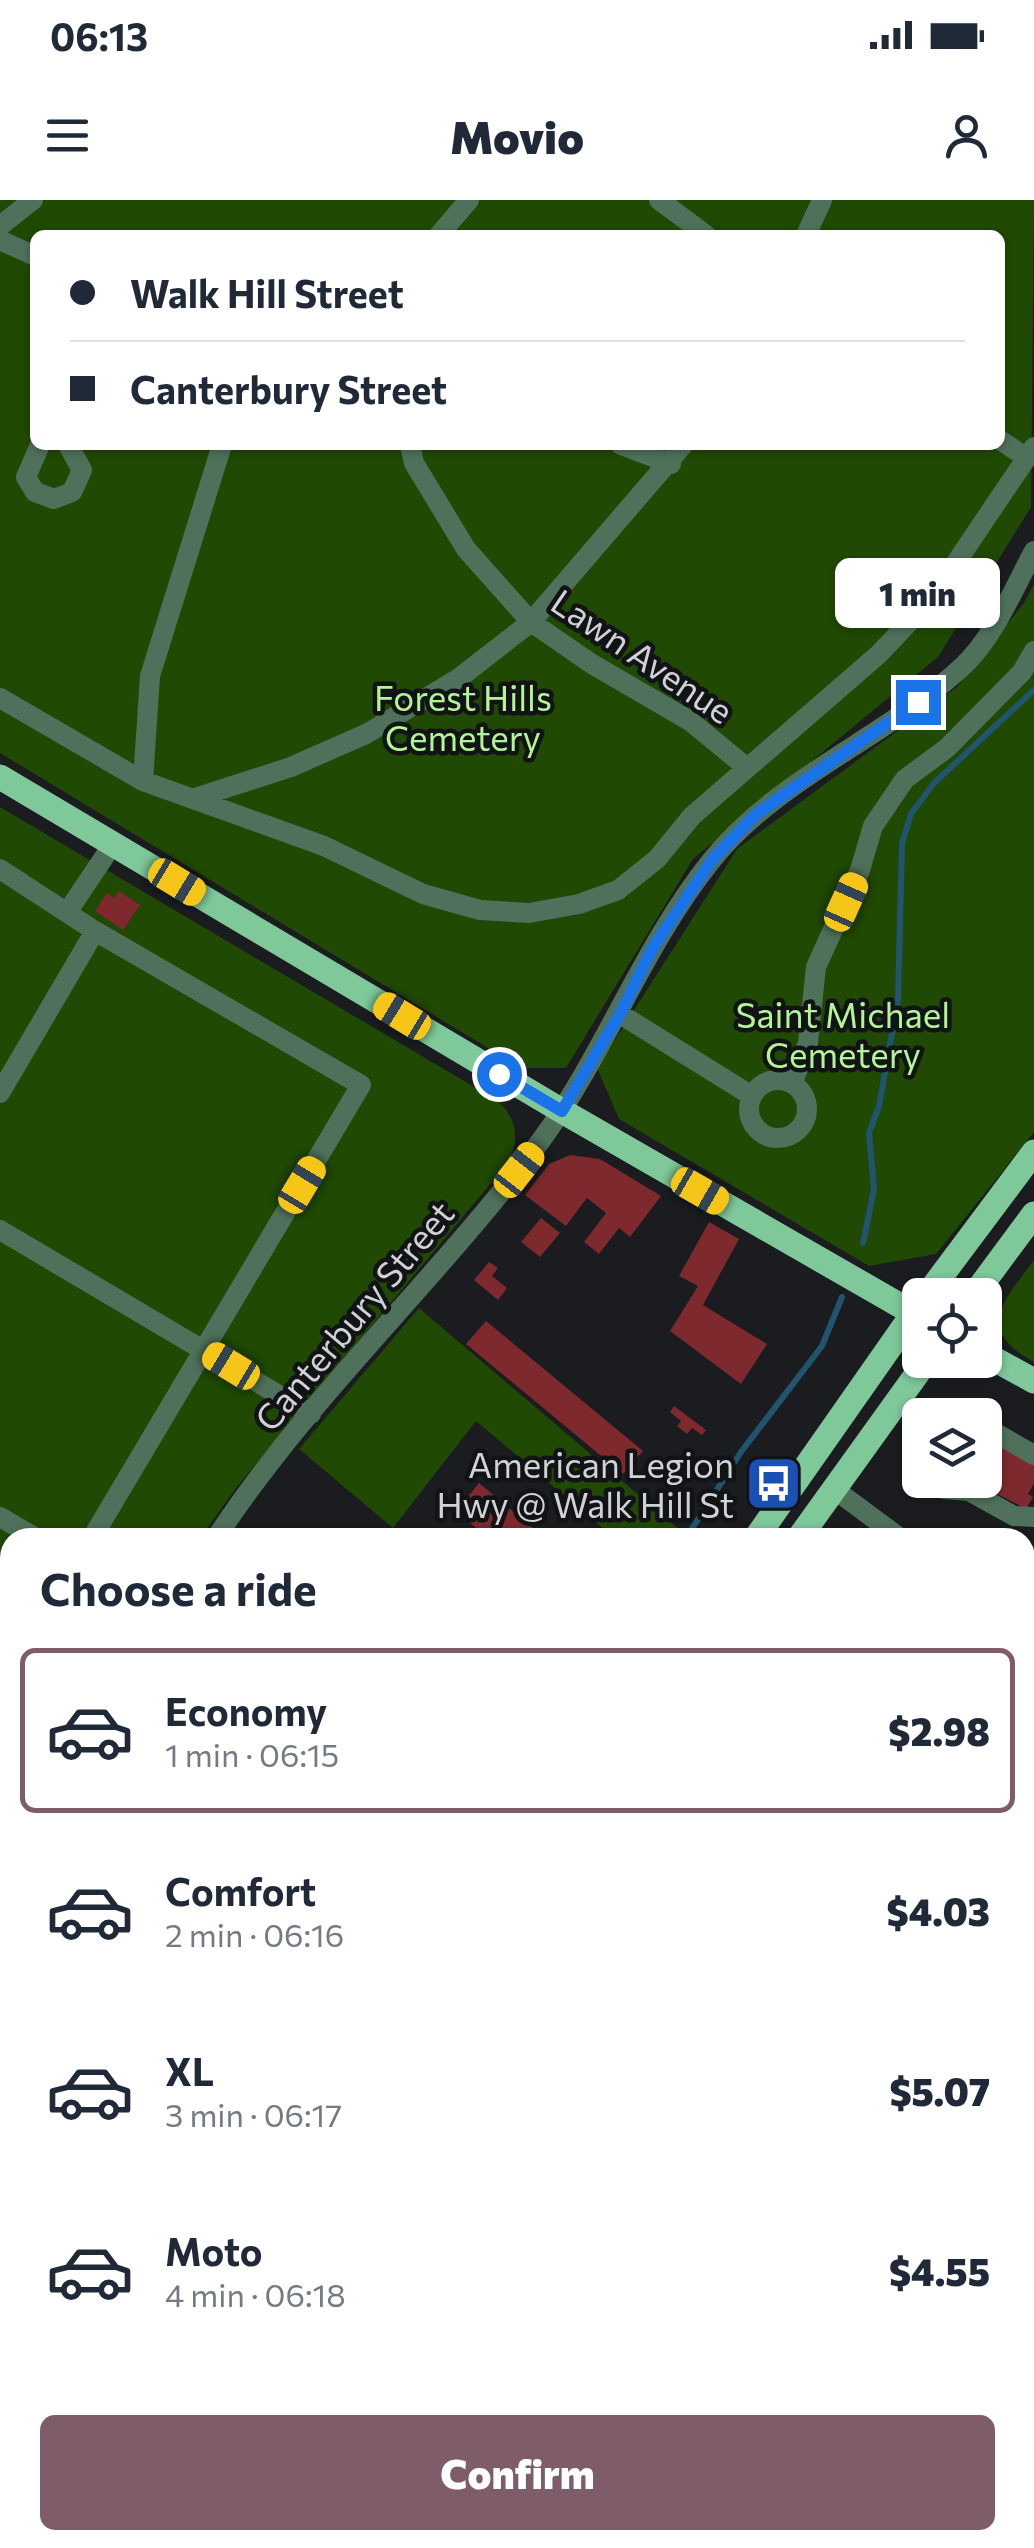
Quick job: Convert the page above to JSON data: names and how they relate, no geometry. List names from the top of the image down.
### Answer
{
  "streets": {
    "street": ["Lawn Avenue", "Canterbury Street"]
  },
  "parks": ["Forest Hills Cemetery", "Saint Michael Cemetery"],
  "places": {
    "bus stop": ["American Legion Hwy @ Walk Hill St"]
  },
  "page": {
    "status": "06:13",
    "header": "Movio",
    "banner": ["Walk Hill Street", "Canterbury Street"],
    "bubble": "1 min",
    "heading": "Choose a ride",
    "list": [
      {
        "name": "Economy",
        "note": "1 min · 06:15",
        "value": "$2.98"
      },
      {
        "name": "Comfort",
        "note": "2 min · 06:16",
        "value": "$4.03"
      },
      {
        "name": "XL",
        "note": "3 min · 06:17",
        "value": "$5.07"
      },
      {
        "name": "Moto",
        "note": "4 min · 06:18",
        "value": "$4.55"
      }
    ],
    "buttons": "Confirm"
  }
}
